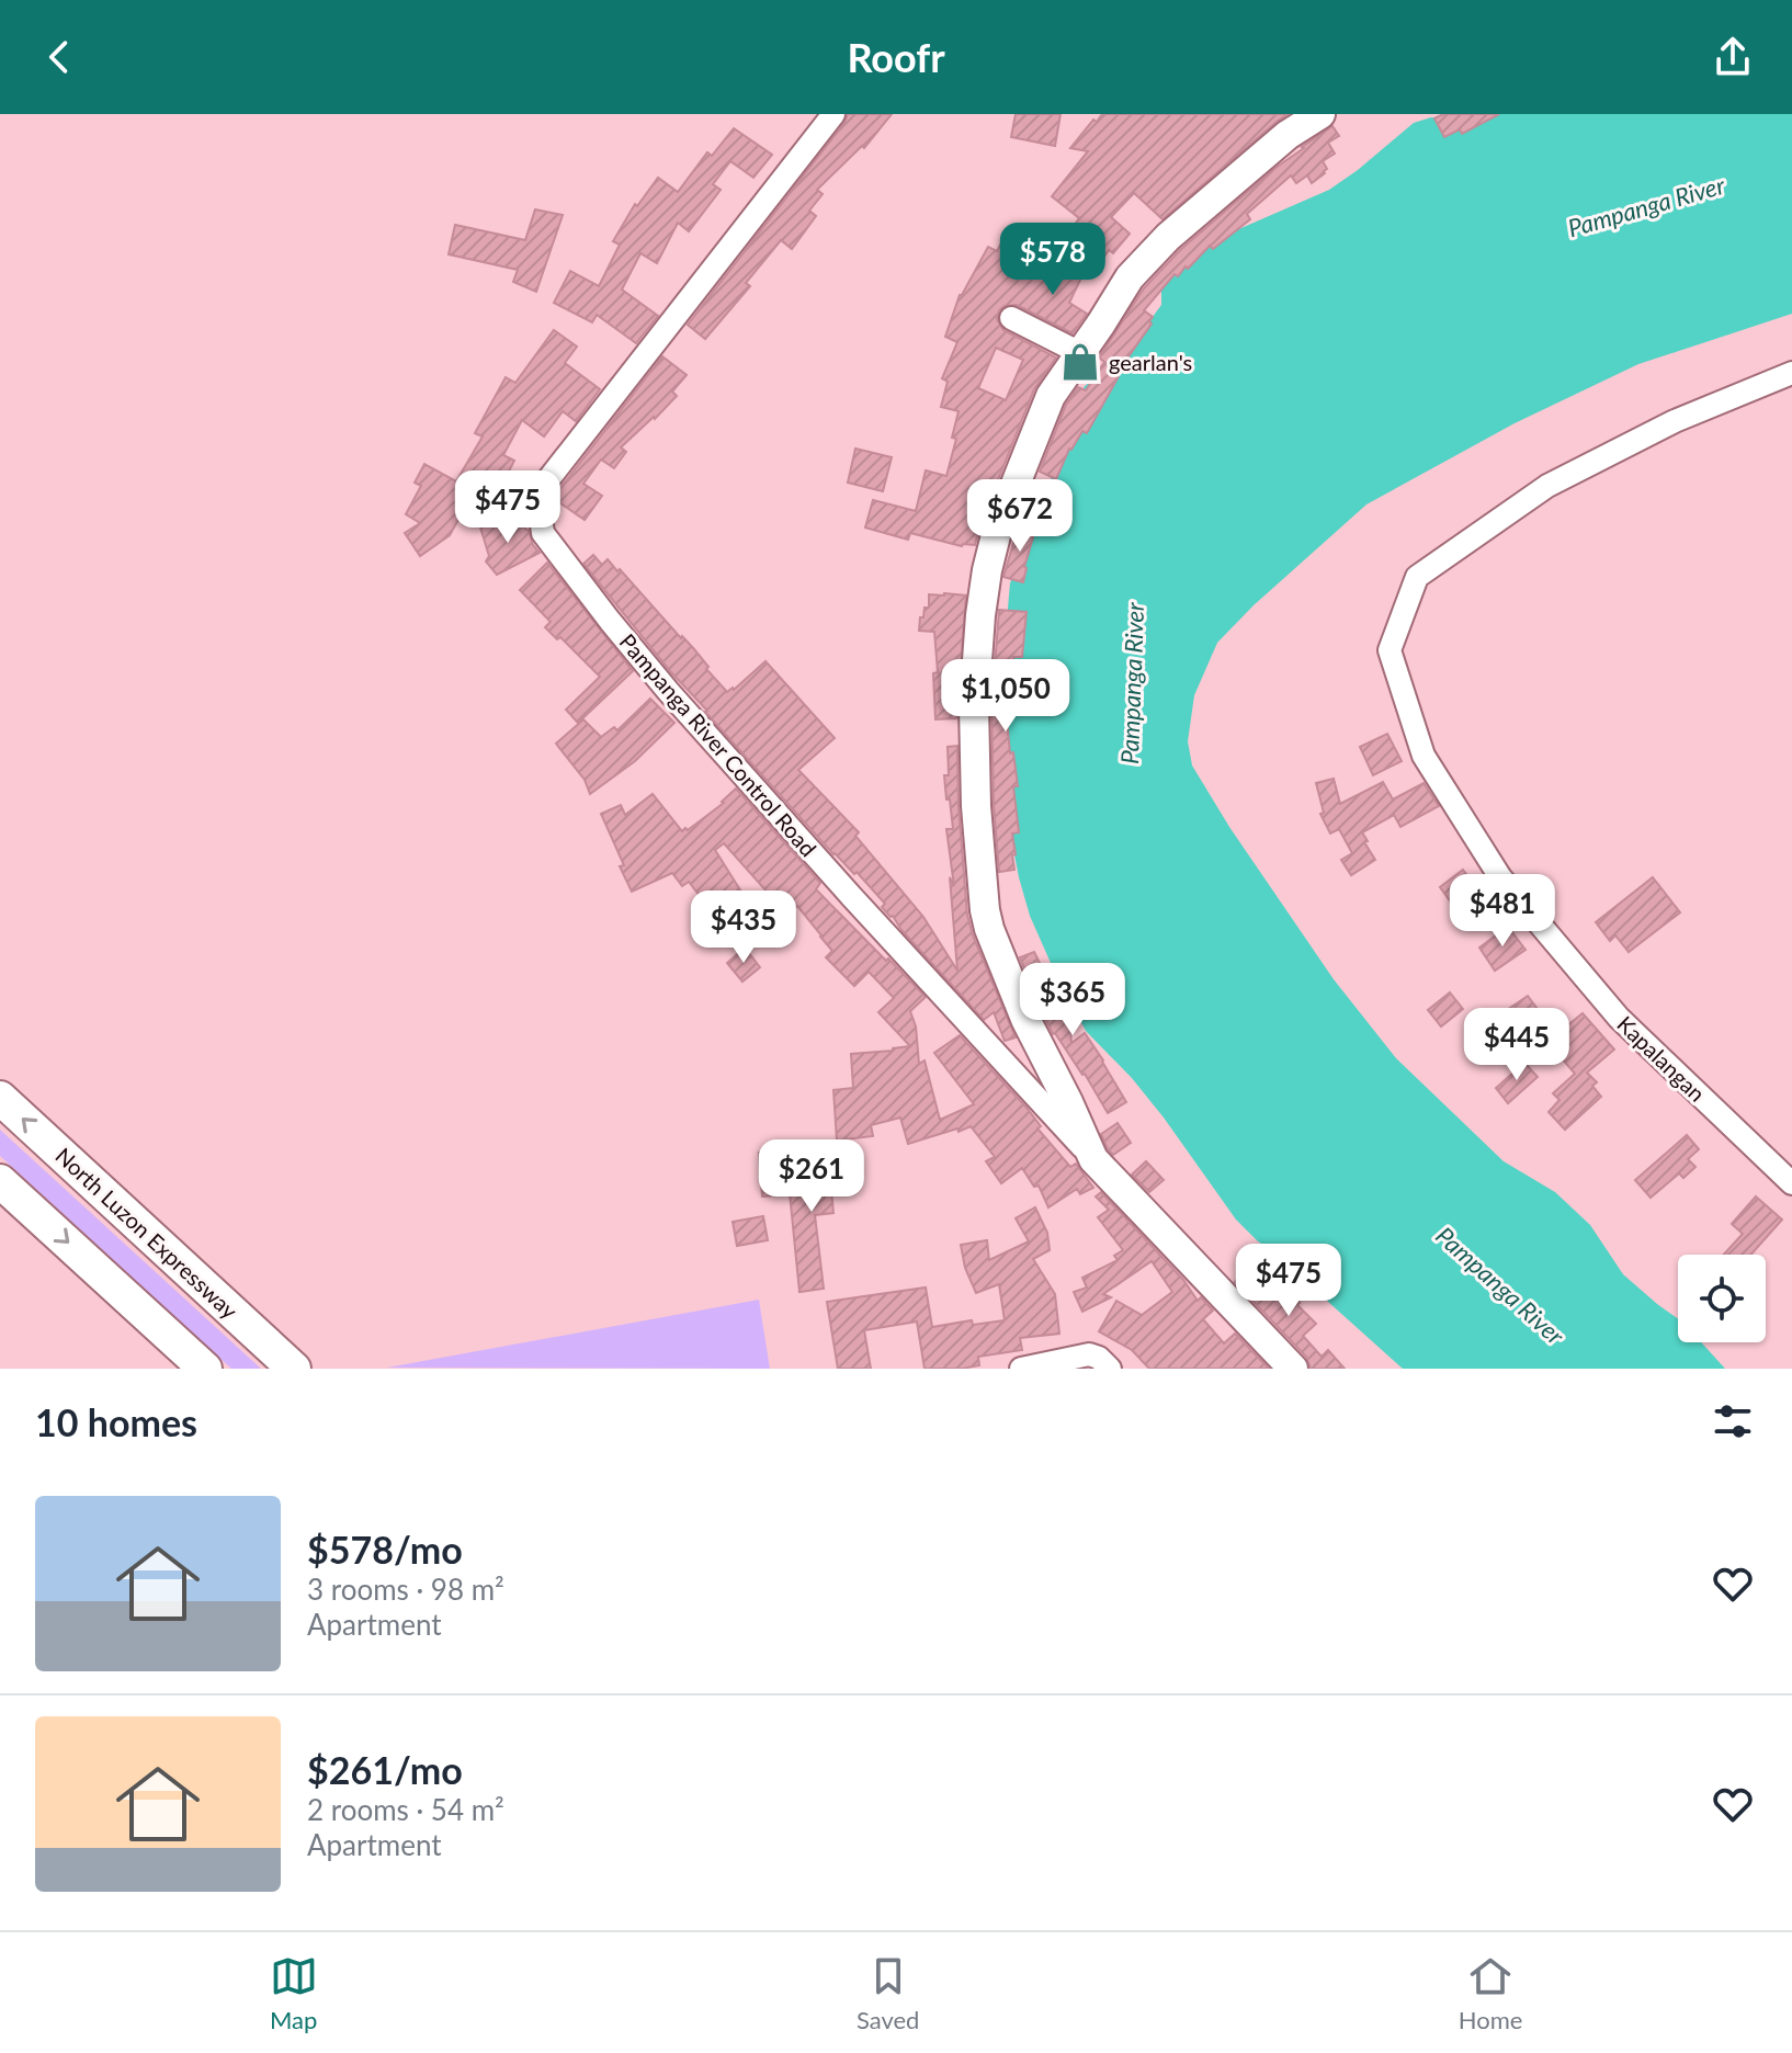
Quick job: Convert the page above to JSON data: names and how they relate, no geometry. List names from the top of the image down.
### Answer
{
  "streets": {
    "highway": ["North Luzon Expressway"],
    "main road": ["Pampanga River Control Road"],
    "street": ["Kapalangan"]
  },
  "water": ["Pampanga River"],
  "places": {
    "shop": ["gearlan's"]
  },
  "page": {
    "header": "Roofr",
    "price": [
      "$578",
      "$475",
      "$672",
      "$1,050",
      "$481",
      "$435",
      "$365",
      "$445",
      "$261",
      "$475"
    ],
    "heading": "10 homes",
    "list": [
      {
        "name": "$578/mo",
        "note": "3 rooms · 98 m² · Apartment"
      },
      {
        "name": "$261/mo",
        "note": "2 rooms · 54 m² · Apartment"
      }
    ],
    "tabs": ["Map", "Saved", "Home"]
  }
}
